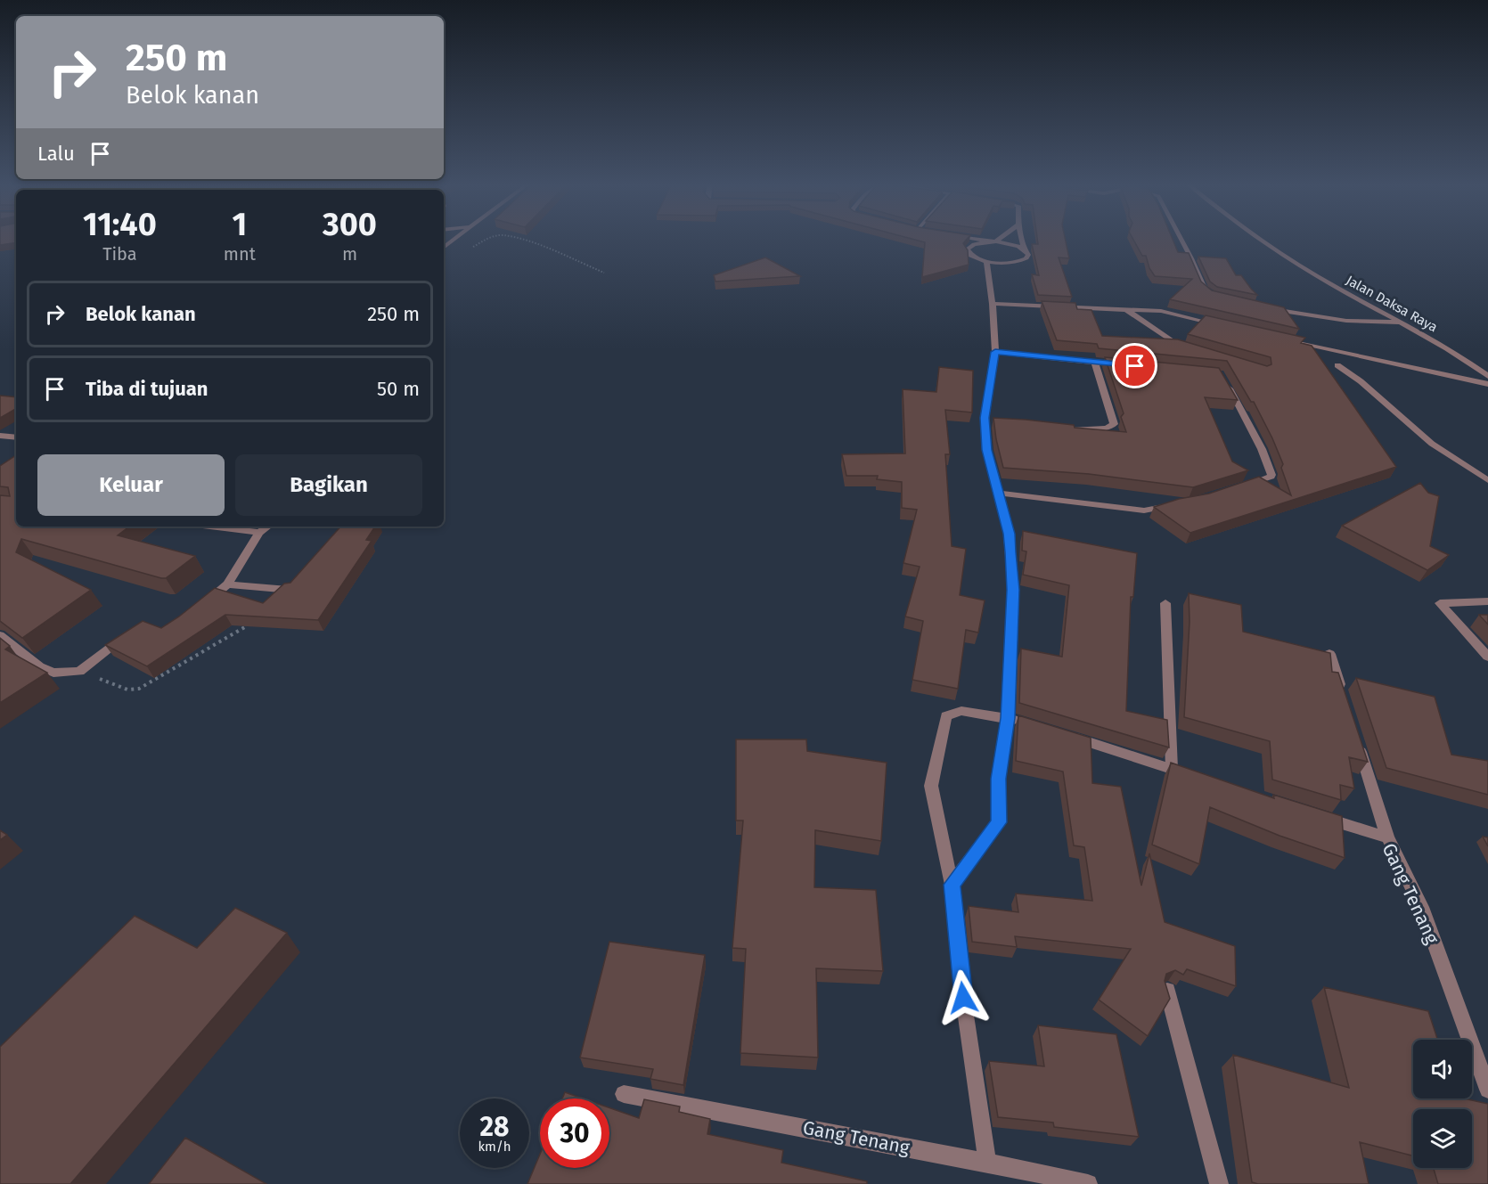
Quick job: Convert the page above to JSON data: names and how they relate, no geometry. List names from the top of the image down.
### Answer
{
  "streets": {
    "street": ["Jalan Daksa Raya", "Gang Tenang"]
  },
  "page": {
    "turn": ["250 m", "Belok kanan"],
    "then": "Lalu",
    "eta": [
      "11:40",
      "Tiba",
      "1",
      "mnt",
      "300",
      "m"
    ],
    "list": [
      {
        "name": "Belok kanan",
        "value": "250 m"
      },
      {
        "name": "Tiba di tujuan",
        "value": "50 m"
      }
    ],
    "buttons": ["Keluar", "Bagikan"],
    "speed": "28 km/h",
    "limit": "30"
  }
}
